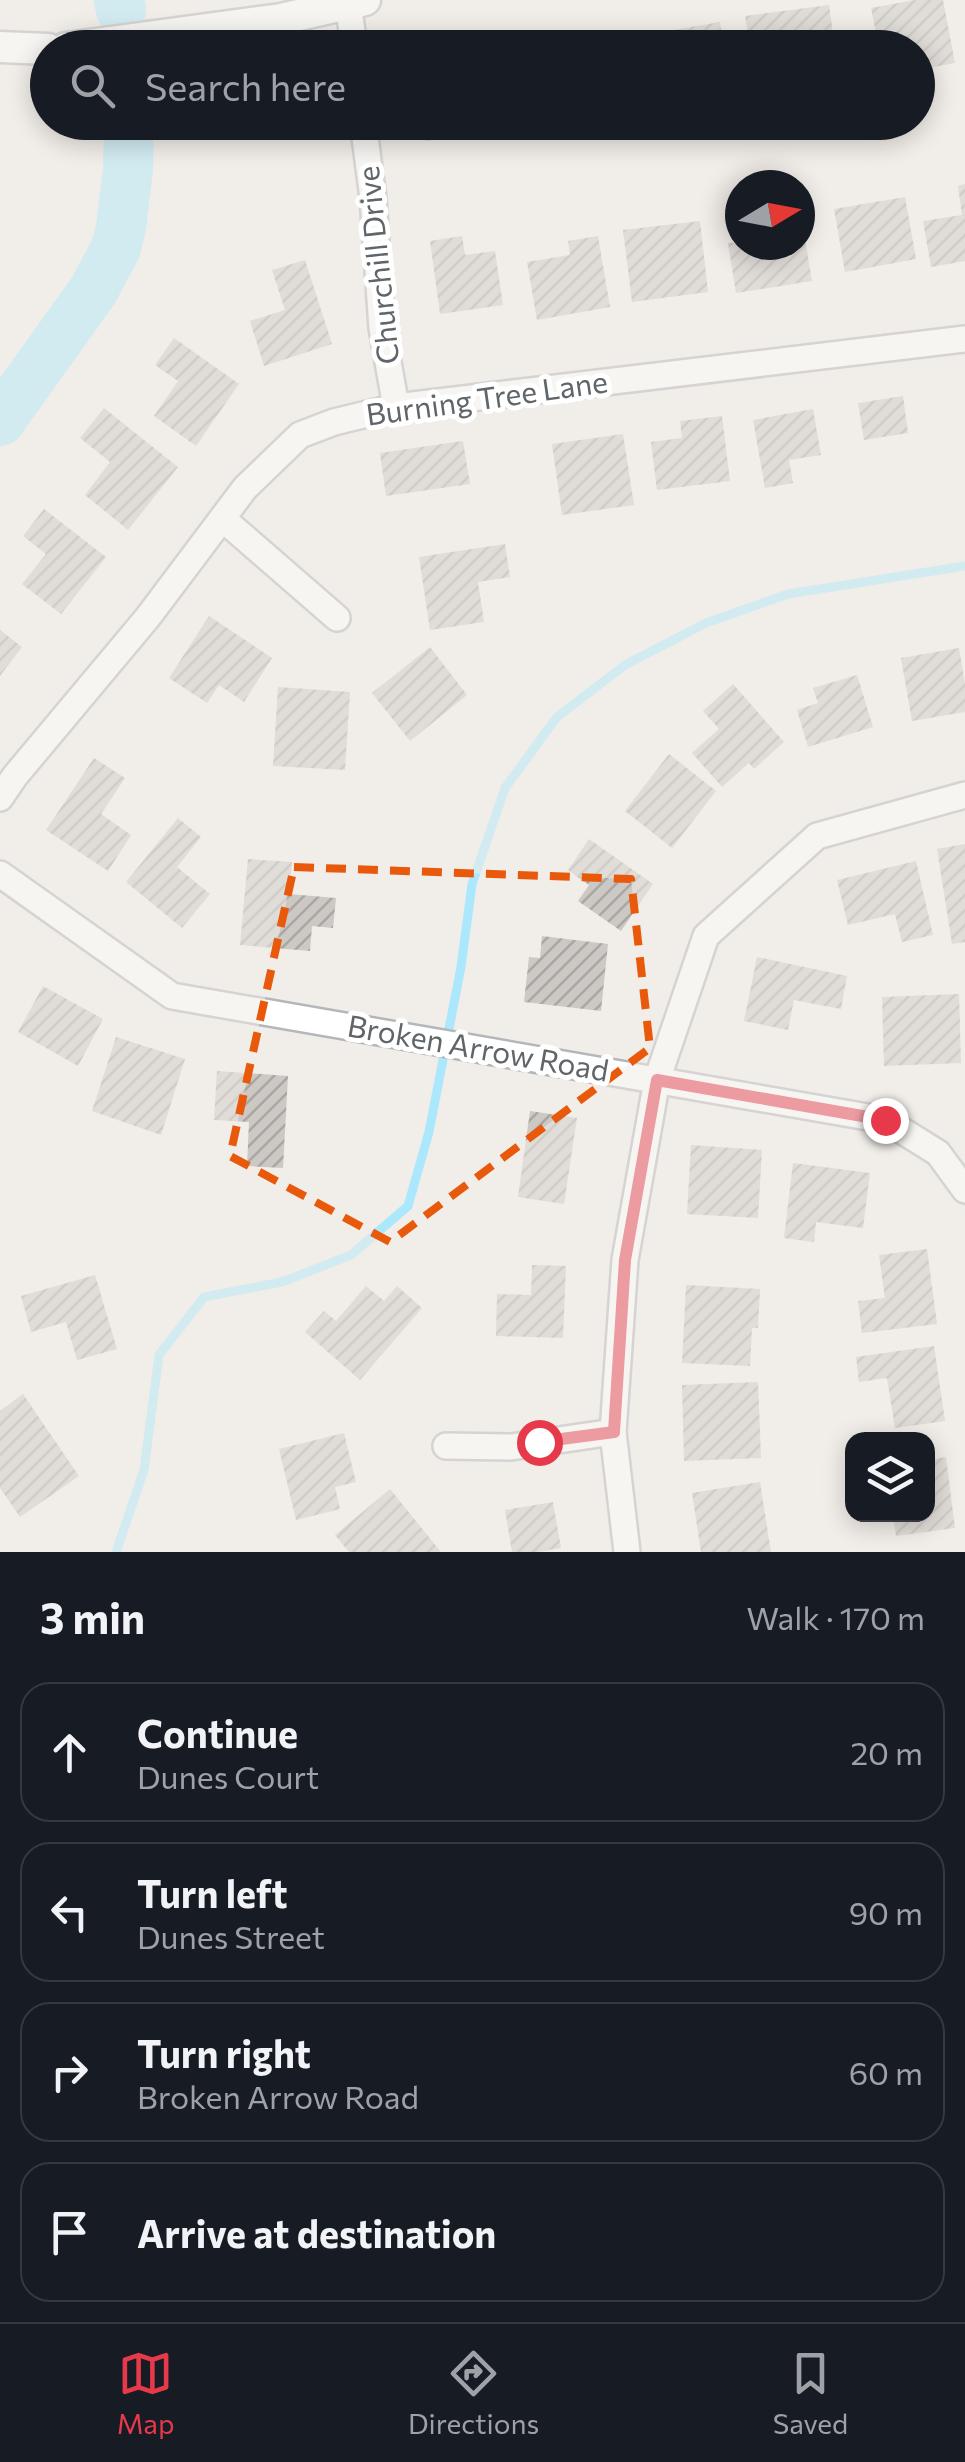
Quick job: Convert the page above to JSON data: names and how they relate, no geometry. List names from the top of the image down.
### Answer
{
  "streets": {
    "street": ["Churchill Drive", "Burning Tree Lane", "Broken Arrow Road"]
  },
  "crossings": [
    ["Churchill Drive", "Burning Tree Lane"]
  ],
  "north": "right",
  "page": {
    "search": "Search here",
    "heading": ["3 min", "Walk · 170 m"],
    "list": [
      ["Continue", "Dunes Court", "20 m"],
      ["Turn left", "Dunes Street", "90 m"],
      ["Turn right", "Broken Arrow Road", "60 m"],
      "Arrive at destination"
    ],
    "nav": ["Map", "Directions", "Saved"]
  }
}
